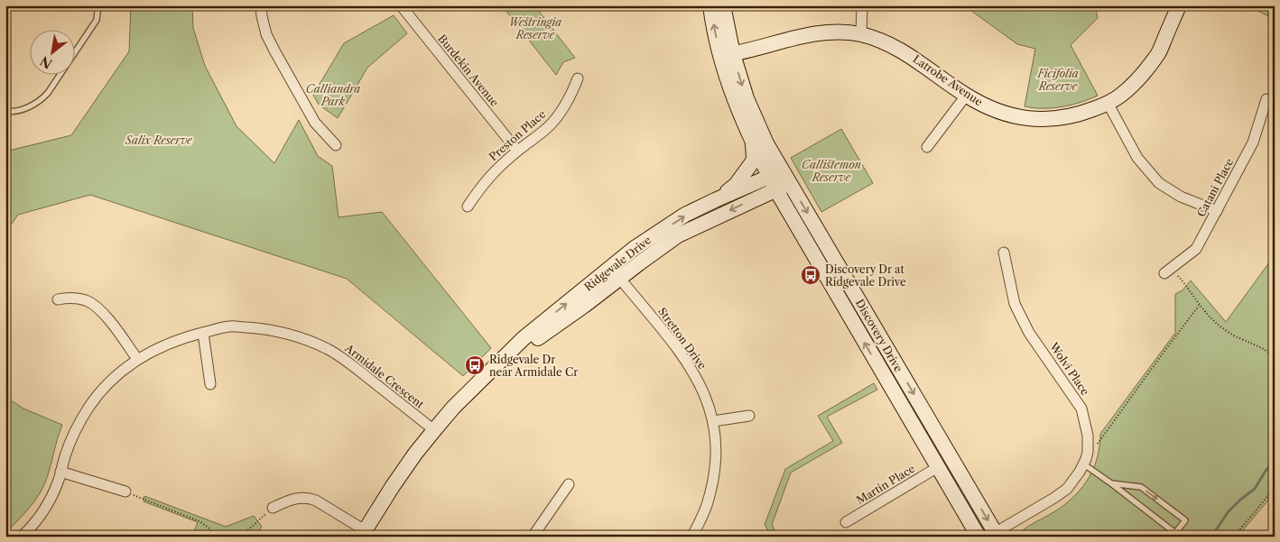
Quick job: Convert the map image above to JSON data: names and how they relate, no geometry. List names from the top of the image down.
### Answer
{
  "streets": {
    "main road": ["Latrobe Avenue", "Ridgevale Drive", "Discovery Drive"],
    "street": [
      "Burdekin Avenue",
      "Preston Place",
      "Catani Place",
      "Stretton Drive",
      "Wolvi Place",
      "Armidale Crescent",
      "Martin Place"
    ]
  },
  "crossings": [
    ["Burdekin Avenue", "Preston Place"],
    ["Latrobe Avenue", "Discovery Drive"],
    ["Ridgevale Drive", "Discovery Drive"],
    ["Ridgevale Drive", "Stretton Drive"],
    ["Ridgevale Drive", "Armidale Crescent"],
    ["Discovery Drive", "Wolvi Place"],
    ["Discovery Drive", "Martin Place"]
  ],
  "parks": [
    "Westringia Reserve",
    "Ficifolia Reserve",
    "Calliandra Park",
    "Salix Reserve",
    "Callistemon Reserve"
  ],
  "places": {
    "bus stop": ["Discovery Dr at Ridgevale Drive", "Ridgevale Dr near Armidale Cr"]
  },
  "north": "bottom left"
}
